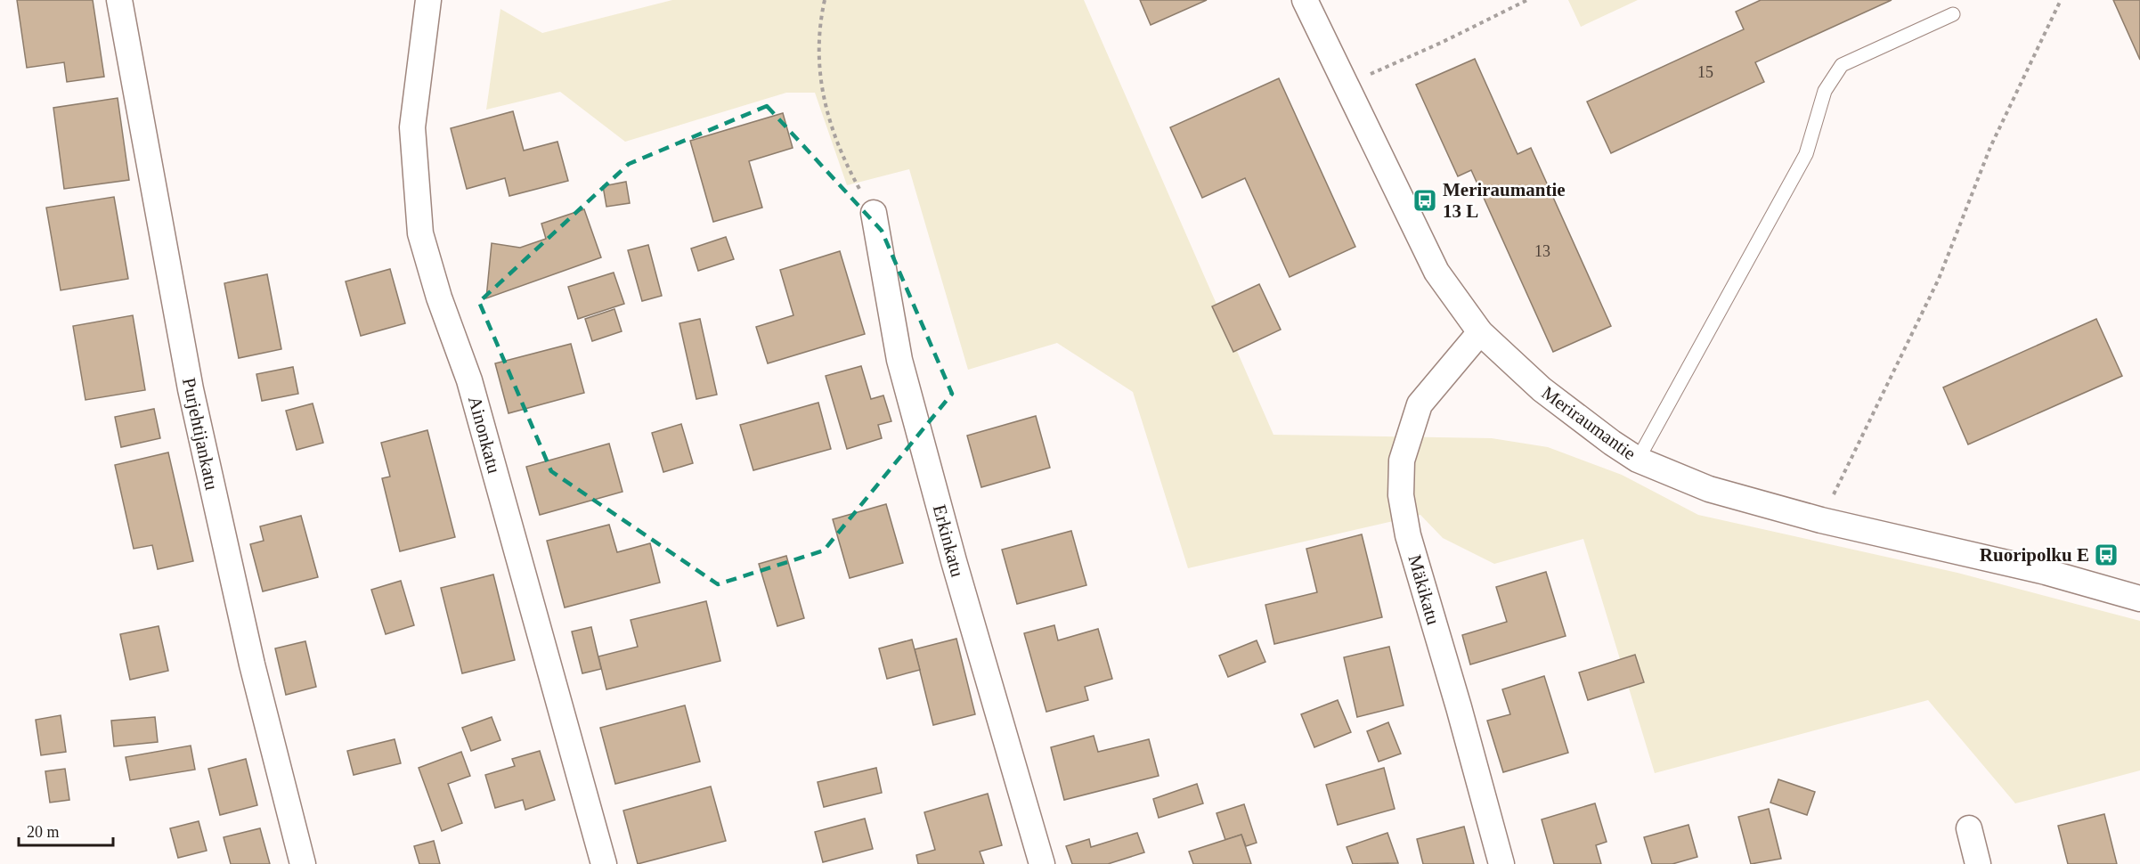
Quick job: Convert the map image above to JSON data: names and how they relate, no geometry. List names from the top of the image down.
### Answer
{
  "streets": {
    "street": [
      "Meriraumantie",
      "Purjehtijankatu",
      "Ainonkatu",
      "Erkinkatu",
      "Mäkikatu"
    ]
  },
  "crossings": [
    ["Meriraumantie", "Mäkikatu"]
  ],
  "places": {
    "bus stop": ["Meriraumantie 13 L", "Ruoripolku E"]
  },
  "house_numbers": ["15", "13"],
  "scale_bar": "20 m"
}
